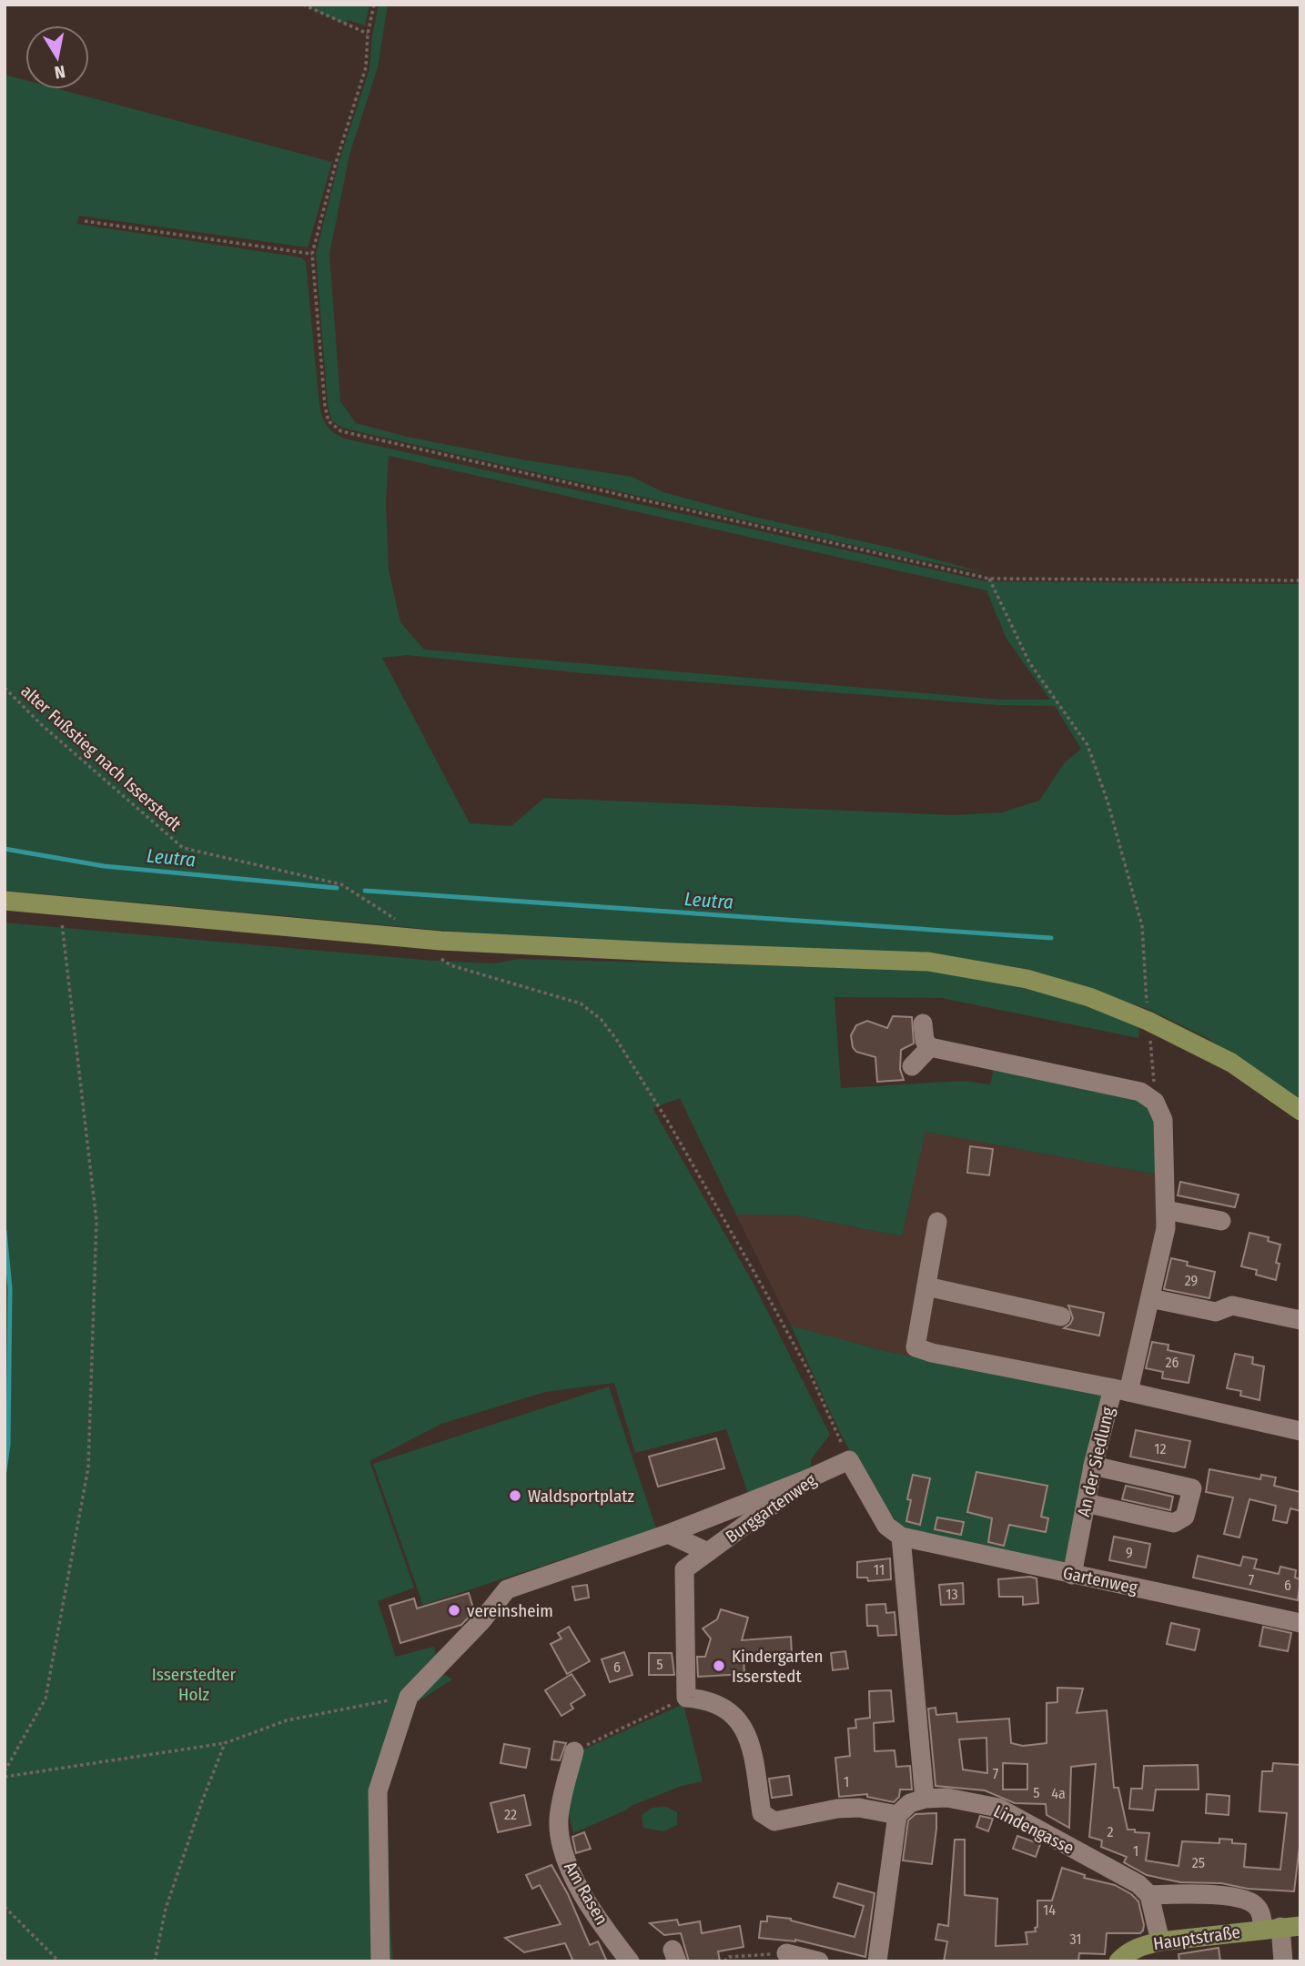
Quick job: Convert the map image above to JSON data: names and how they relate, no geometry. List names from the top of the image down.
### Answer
{
  "streets": {
    "main road": ["Hauptstraße"],
    "street": [
      "An der Siedlung",
      "Burggartenweg",
      "Gartenweg",
      "Lindengasse",
      "Am Rasen"
    ],
    "path": ["alter Fußstieg nach Isserstedt"]
  },
  "crossings": [
    ["An der Siedlung", "Gartenweg"]
  ],
  "water": ["Leutra"],
  "parks": ["Isserstedter Holz"],
  "places": ["Waldsportplatz", "vereinsheim", "Kindergarten Isserstedt"],
  "house_numbers": [
    "29",
    "26",
    "12",
    "9",
    "11",
    "7",
    "6",
    "13",
    "5",
    "6",
    "7",
    "1",
    "5",
    "4a",
    "22",
    "2",
    "1",
    "25",
    "14",
    "31"
  ],
  "north": "bottom"
}
